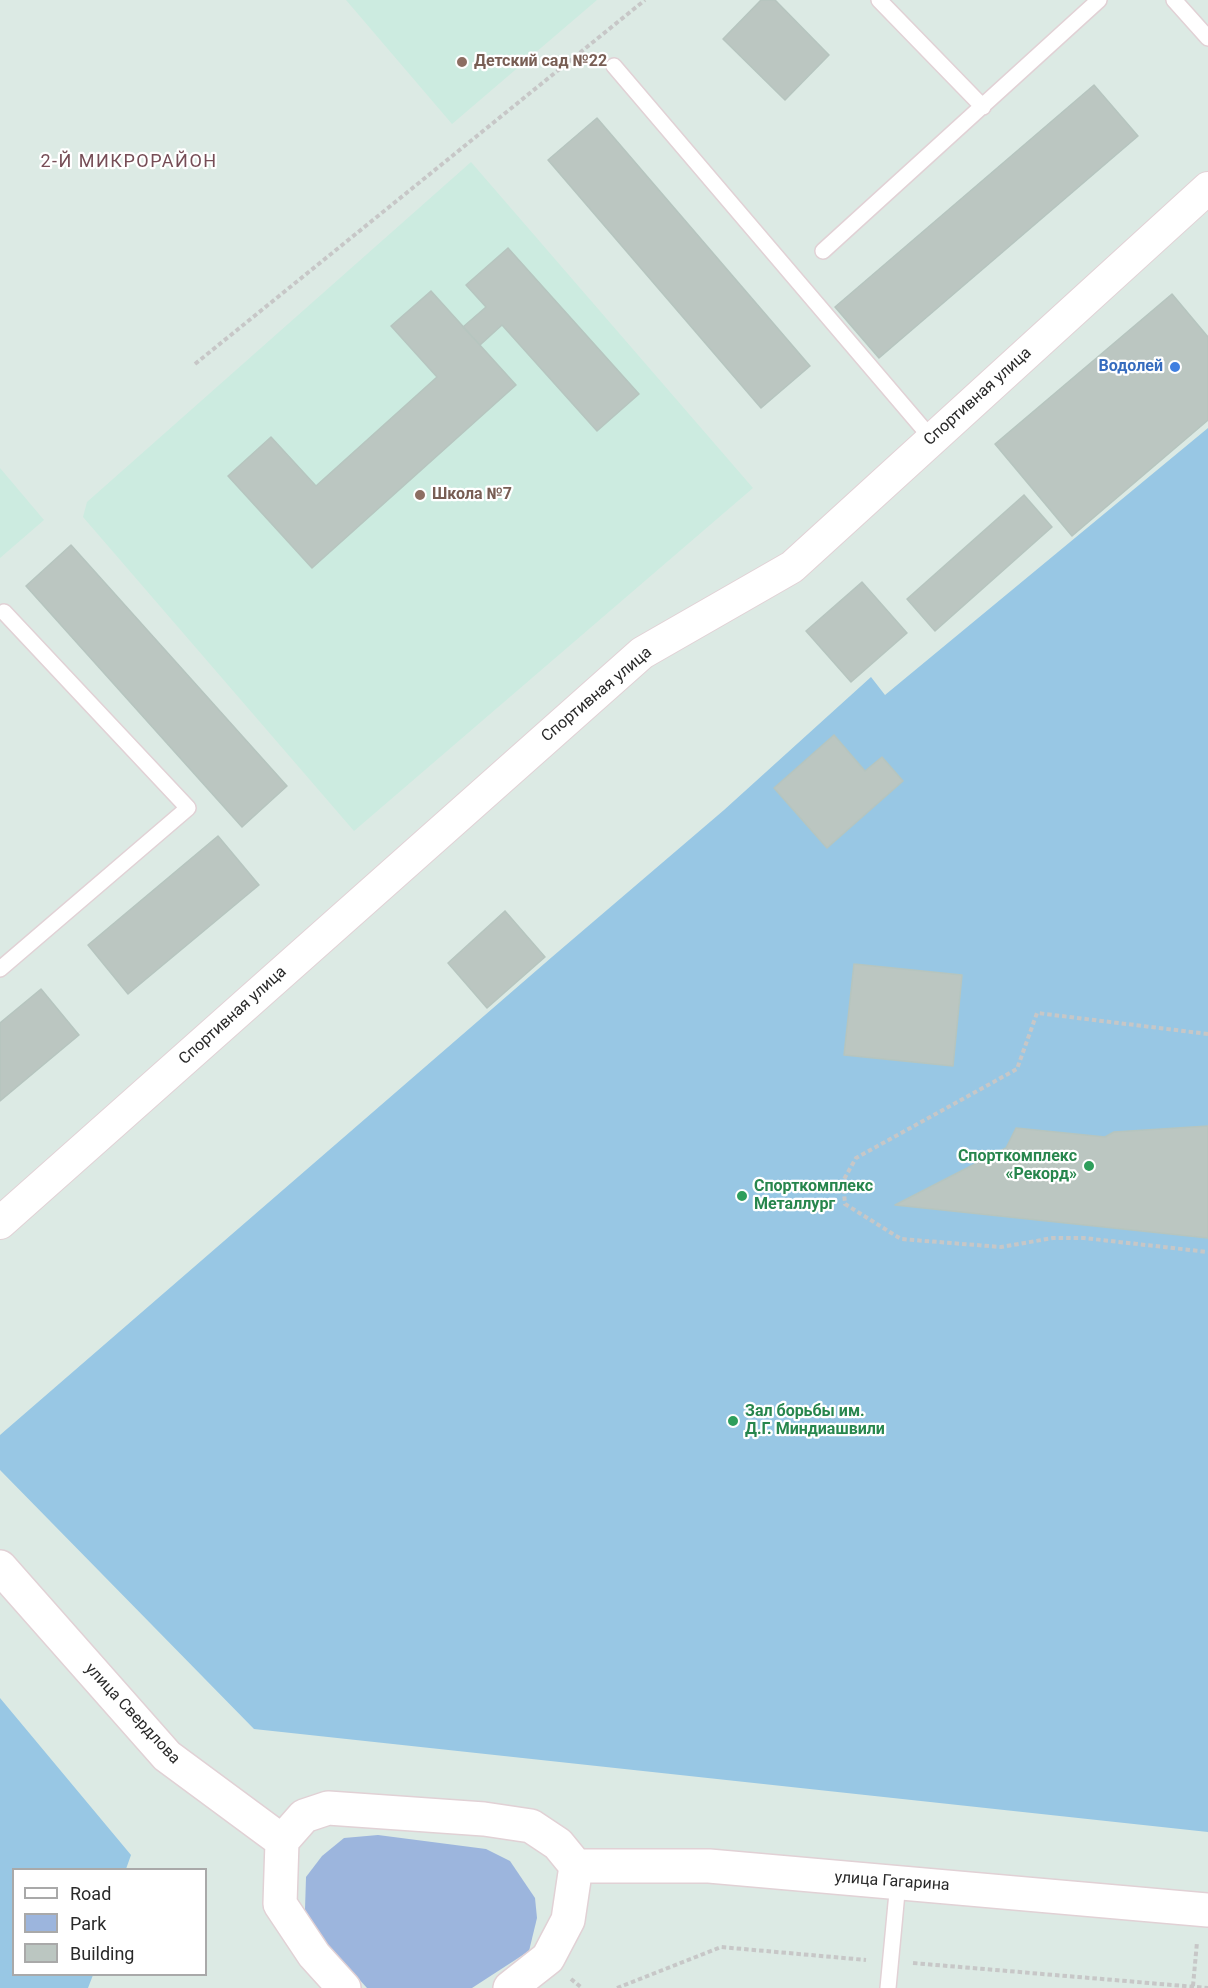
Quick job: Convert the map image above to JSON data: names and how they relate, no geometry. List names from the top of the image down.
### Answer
{
  "streets": {
    "main road": ["улица Свердлова", "улица Гагарина"],
    "street": ["Спортивная улица"]
  },
  "districts": ["2-Й МИКРОРАЙОН"],
  "places": [
    "Детский сад №22",
    "Водолей",
    "Школа №7",
    "Спорткомплекс «Рекорд»",
    "Спорткомплекс Металлург",
    "Зал борьбы им. Д.Г. Миндиашвили"
  ],
  "legend": ["Road", "Park", "Building"]
}
